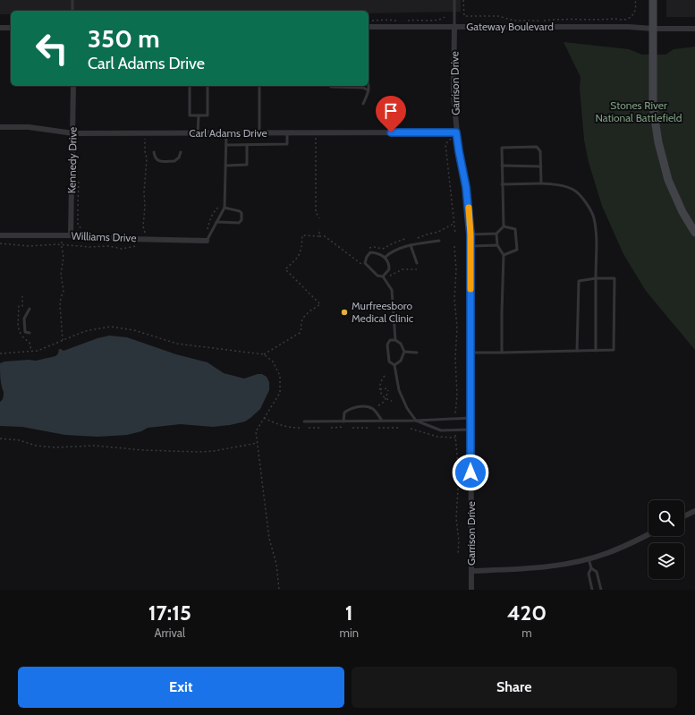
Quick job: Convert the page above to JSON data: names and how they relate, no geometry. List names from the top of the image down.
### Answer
{
  "streets": {
    "street": [
      "Gateway Boulevard",
      "Garrison Drive",
      "Carl Adams Drive",
      "Kennedy Drive",
      "Williams Drive"
    ]
  },
  "crossings": [
    ["Gateway Boulevard", "Garrison Drive"],
    ["Garrison Drive", "Carl Adams Drive"],
    ["Carl Adams Drive", "Kennedy Drive"],
    ["Kennedy Drive", "Williams Drive"]
  ],
  "parks": ["Stones River National Battlefield"],
  "places": ["Murfreesboro Medical Clinic"],
  "page": {
    "turn": ["350 m", "Carl Adams Drive"],
    "eta": [
      "17:15",
      "Arrival",
      "1",
      "min",
      "420",
      "m"
    ],
    "buttons": ["Exit", "Share"]
  }
}
